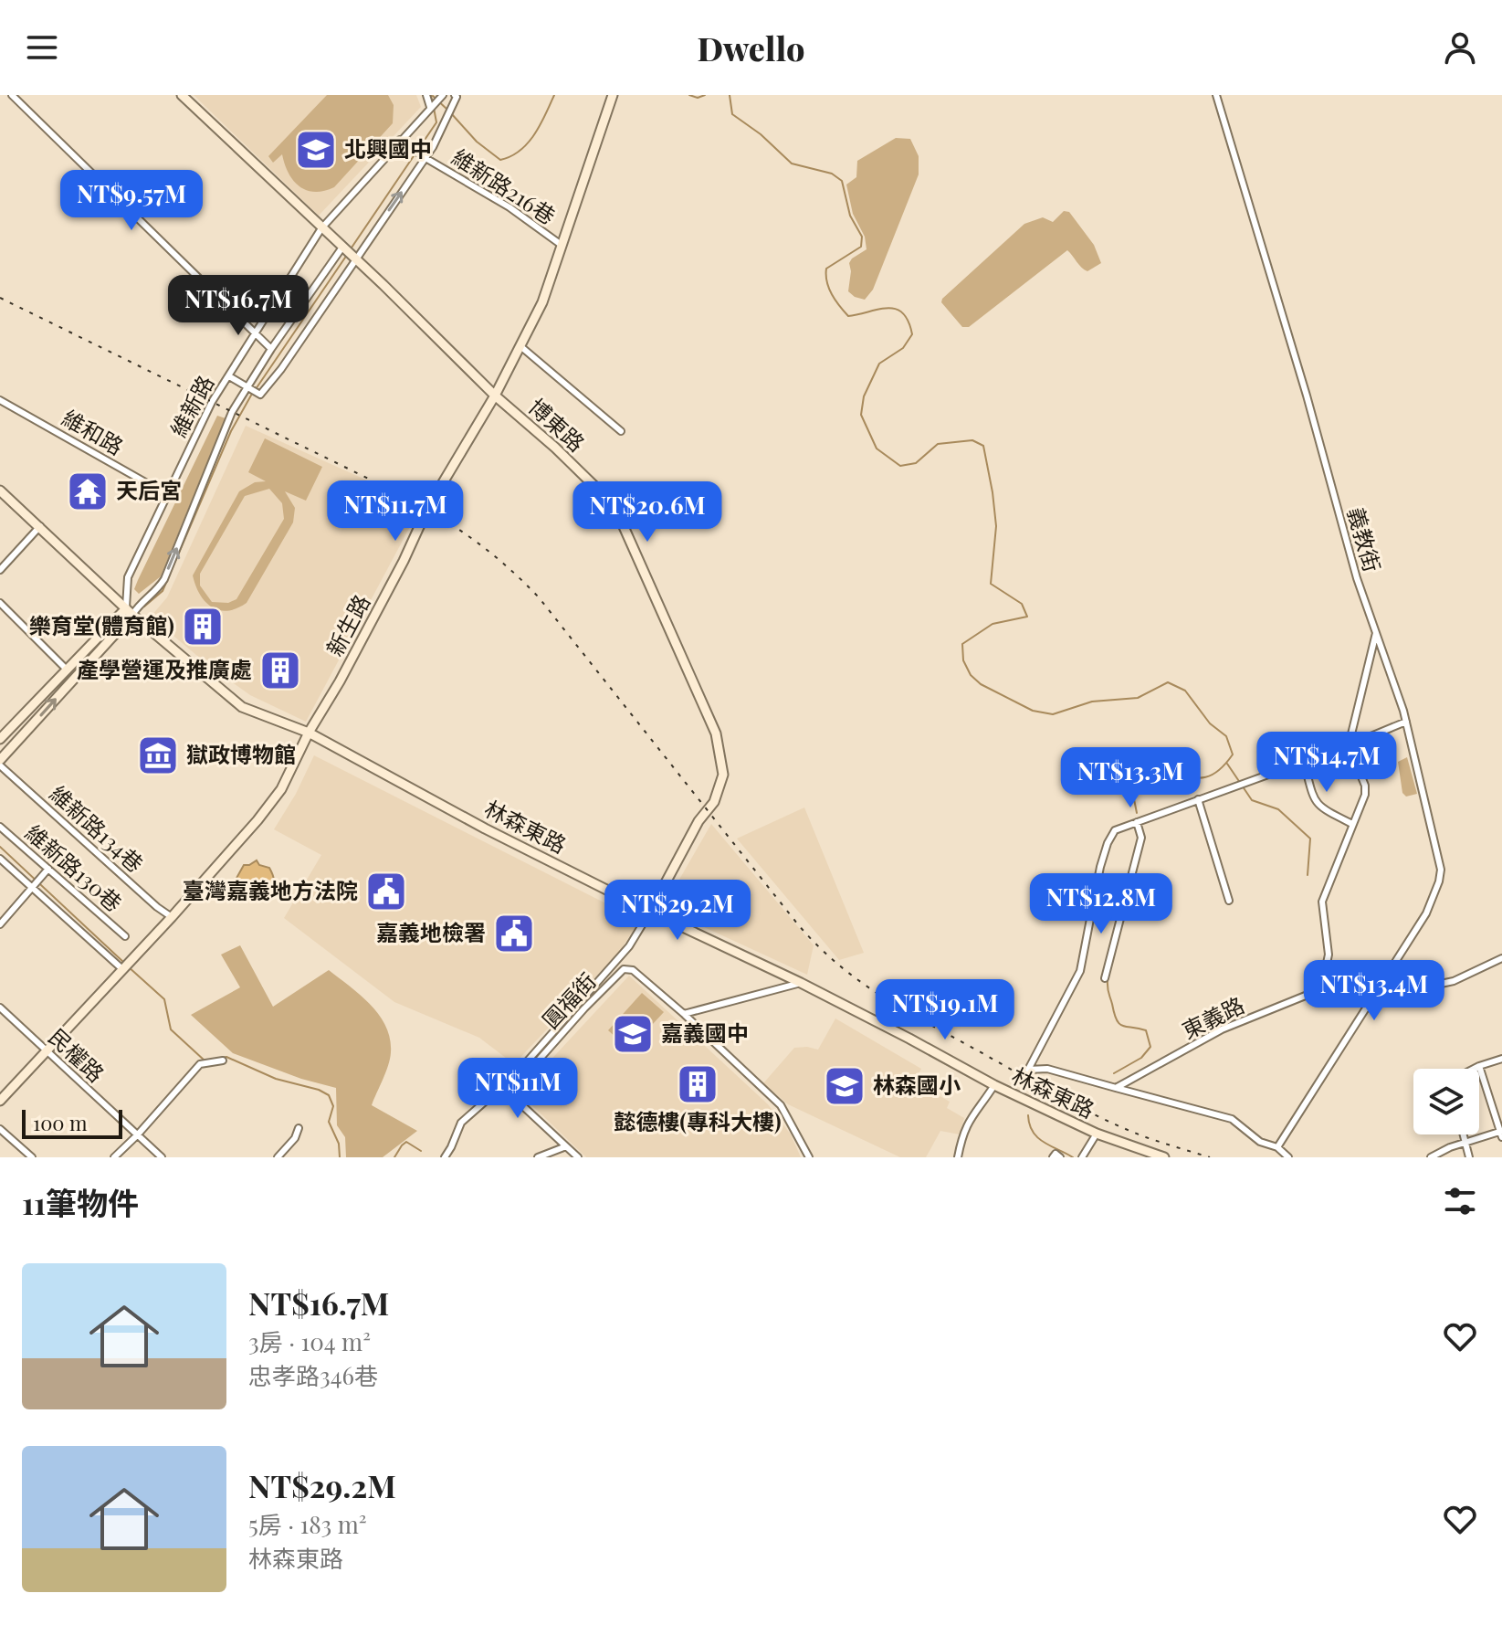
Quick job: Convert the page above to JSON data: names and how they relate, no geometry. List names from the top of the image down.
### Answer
{
  "streets": {
    "street": [
      "維新路216巷",
      "維新路",
      "博東路",
      "維和路",
      "義教街",
      "新生路",
      "林森東路",
      "維新路134巷",
      "維新路130巷",
      "圓福街",
      "東義路",
      "民權路"
    ]
  },
  "crossings": [
    ["維新路216巷", "維新路"],
    ["維新路216巷", "新生路"],
    ["維新路", "博東路"],
    ["維新路", "維和路"],
    ["維新路", "林森東路"],
    ["博東路", "新生路"],
    ["博東路", "林森東路"],
    ["博東路", "圓福街"],
    ["義教街", "東義路"],
    ["新生路", "林森東路"],
    ["新生路", "維新路134巷"],
    ["新生路", "民權路"],
    ["林森東路", "圓福街"]
  ],
  "places": {
    "school or university": ["北興國中", "嘉義國中", "林森國小"],
    "temple": ["天后宮"],
    "building": ["樂育堂(體育館)", "產學營運及推廣處", "懿德樓(專科大樓)"],
    "museum": ["獄政博物館"],
    "public building": ["臺灣嘉義地方法院", "嘉義地檢署"]
  },
  "scale_bar": "100 m",
  "page": {
    "header": "Dwello",
    "price": [
      "NT$9.57M",
      "NT$16.7M",
      "NT$11.7M",
      "NT$20.6M",
      "NT$14.7M",
      "NT$13.3M",
      "NT$12.8M",
      "NT$29.2M",
      "NT$13.4M",
      "NT$19.1M",
      "NT$11M"
    ],
    "scale": "100 m",
    "heading": "11筆物件",
    "list": [
      {
        "name": "NT$16.7M",
        "note": "3房 · 104 m² · 忠孝路346巷"
      },
      {
        "name": "NT$29.2M",
        "note": "5房 · 183 m² · 林森東路"
      }
    ]
  }
}
